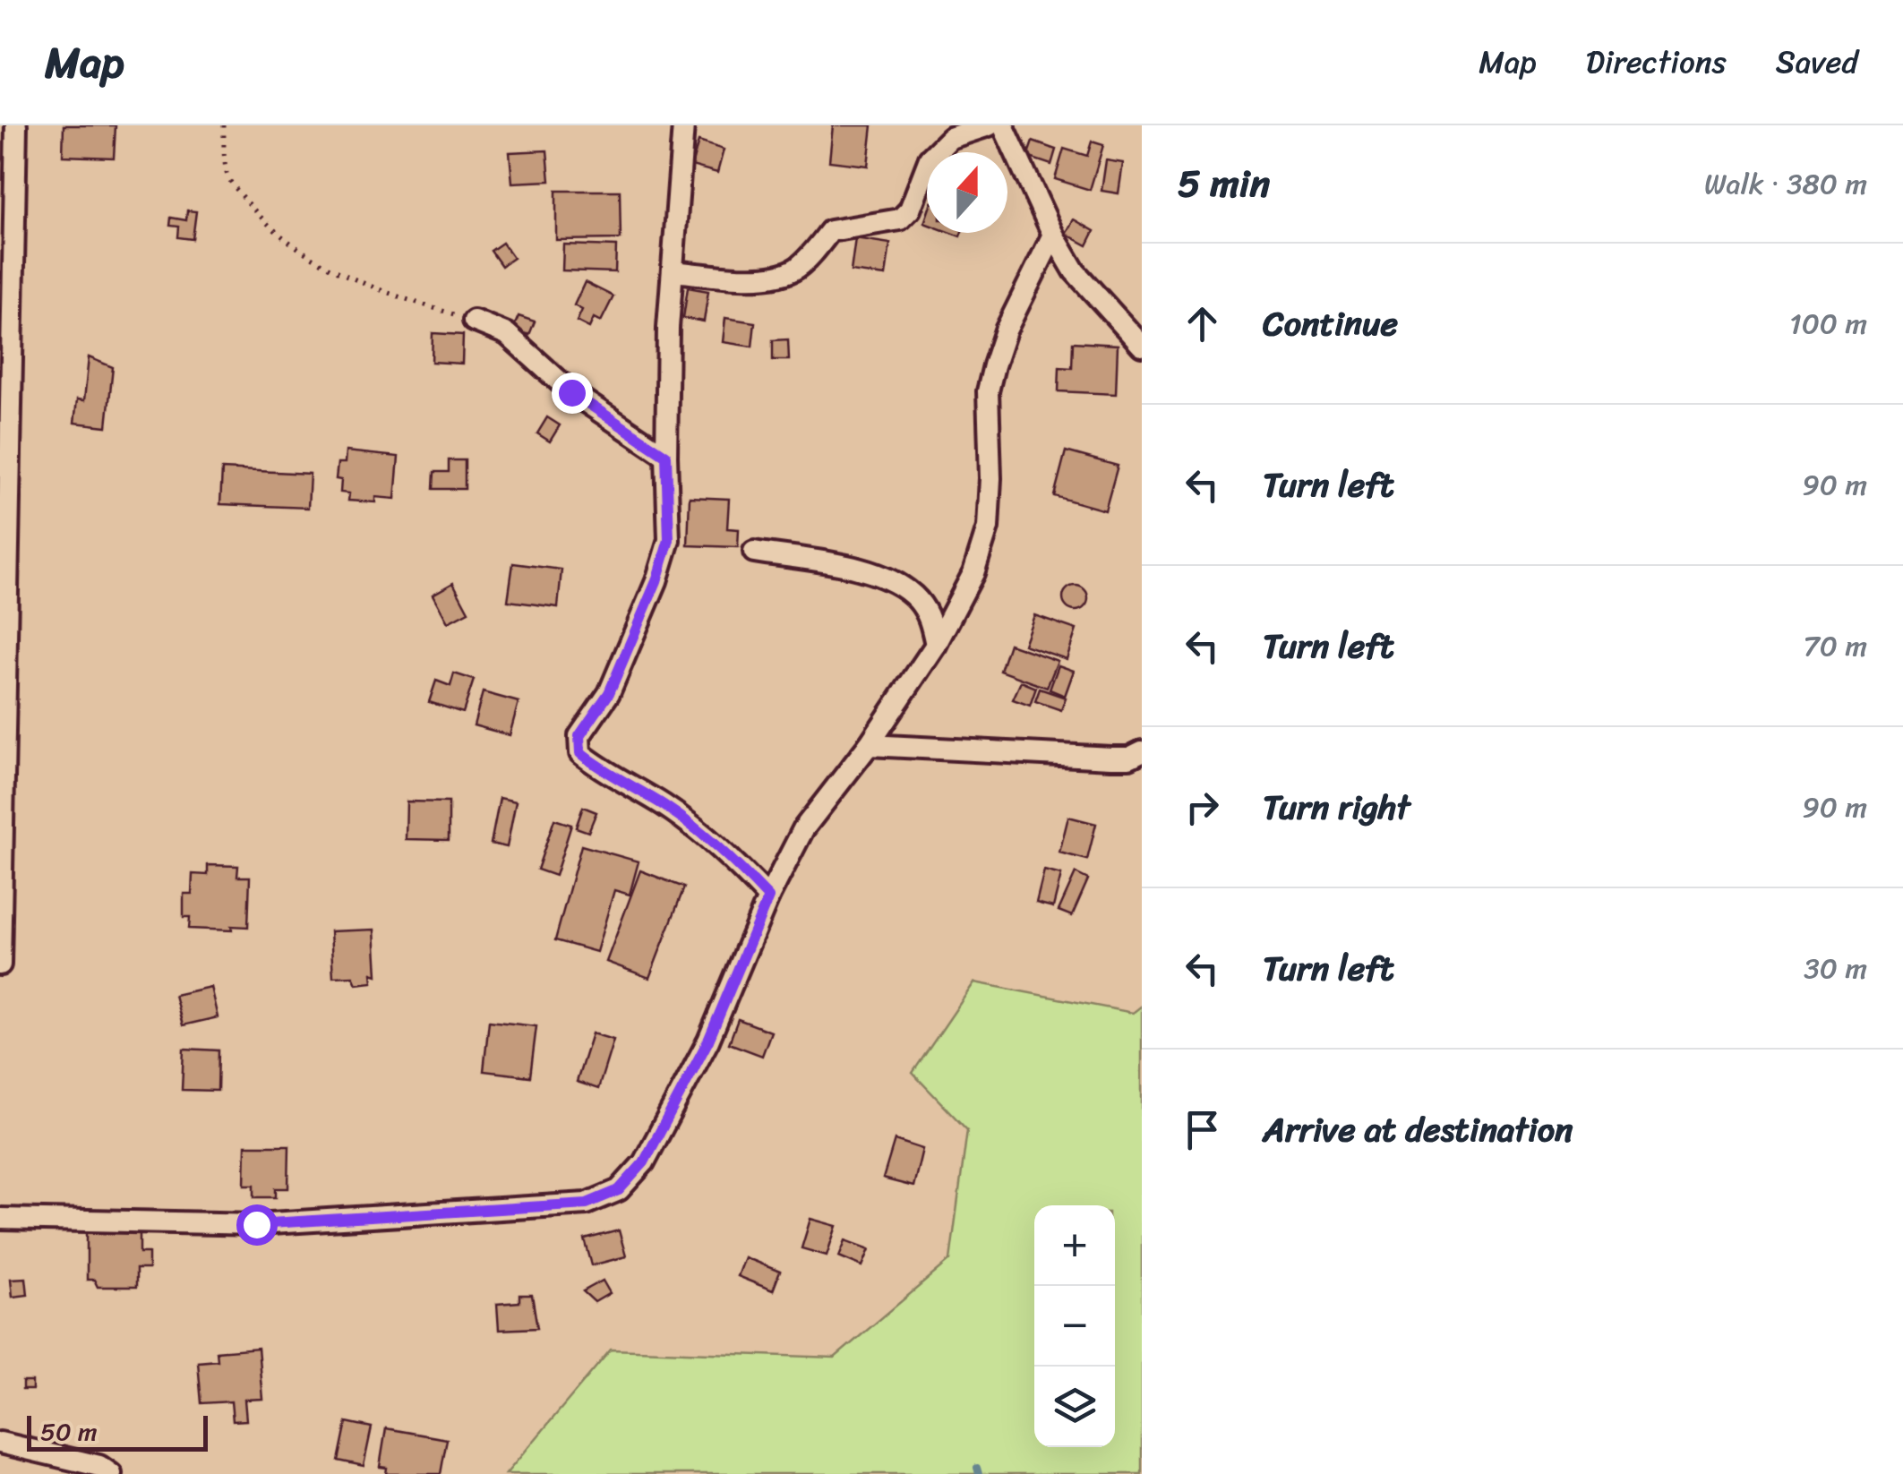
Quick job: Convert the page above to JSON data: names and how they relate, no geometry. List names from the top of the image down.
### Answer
{
  "scale_bar": "50 m",
  "north": "top",
  "page": {
    "header": "Map",
    "nav": ["Map", "Directions", "Saved"],
    "heading": ["5 min", "Walk · 380 m"],
    "list": [
      ["Continue", "100 m"],
      ["Turn left", "90 m"],
      ["Turn left", "70 m"],
      ["Turn right", "90 m"],
      ["Turn left", "30 m"],
      "Arrive at destination"
    ],
    "map_buttons": ["+", "−"],
    "scale": "50 m"
  }
}
